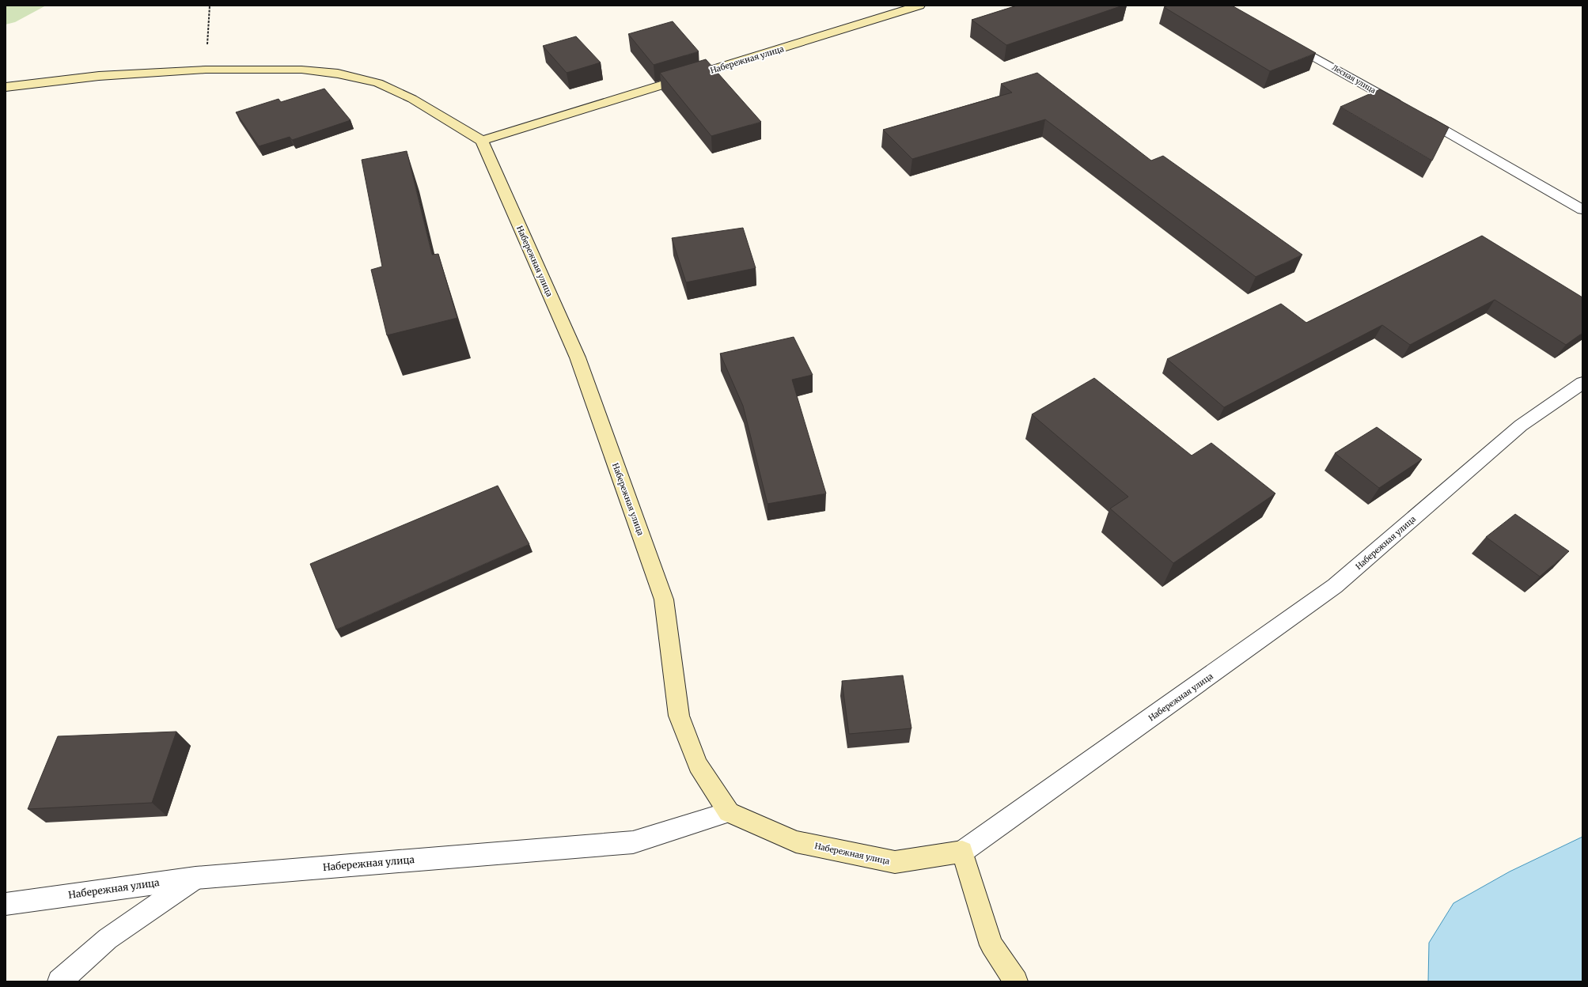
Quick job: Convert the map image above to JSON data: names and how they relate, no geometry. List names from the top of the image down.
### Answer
{
  "streets": {
    "street": ["Набережная улица", "Лесная улица"]
  }
}
